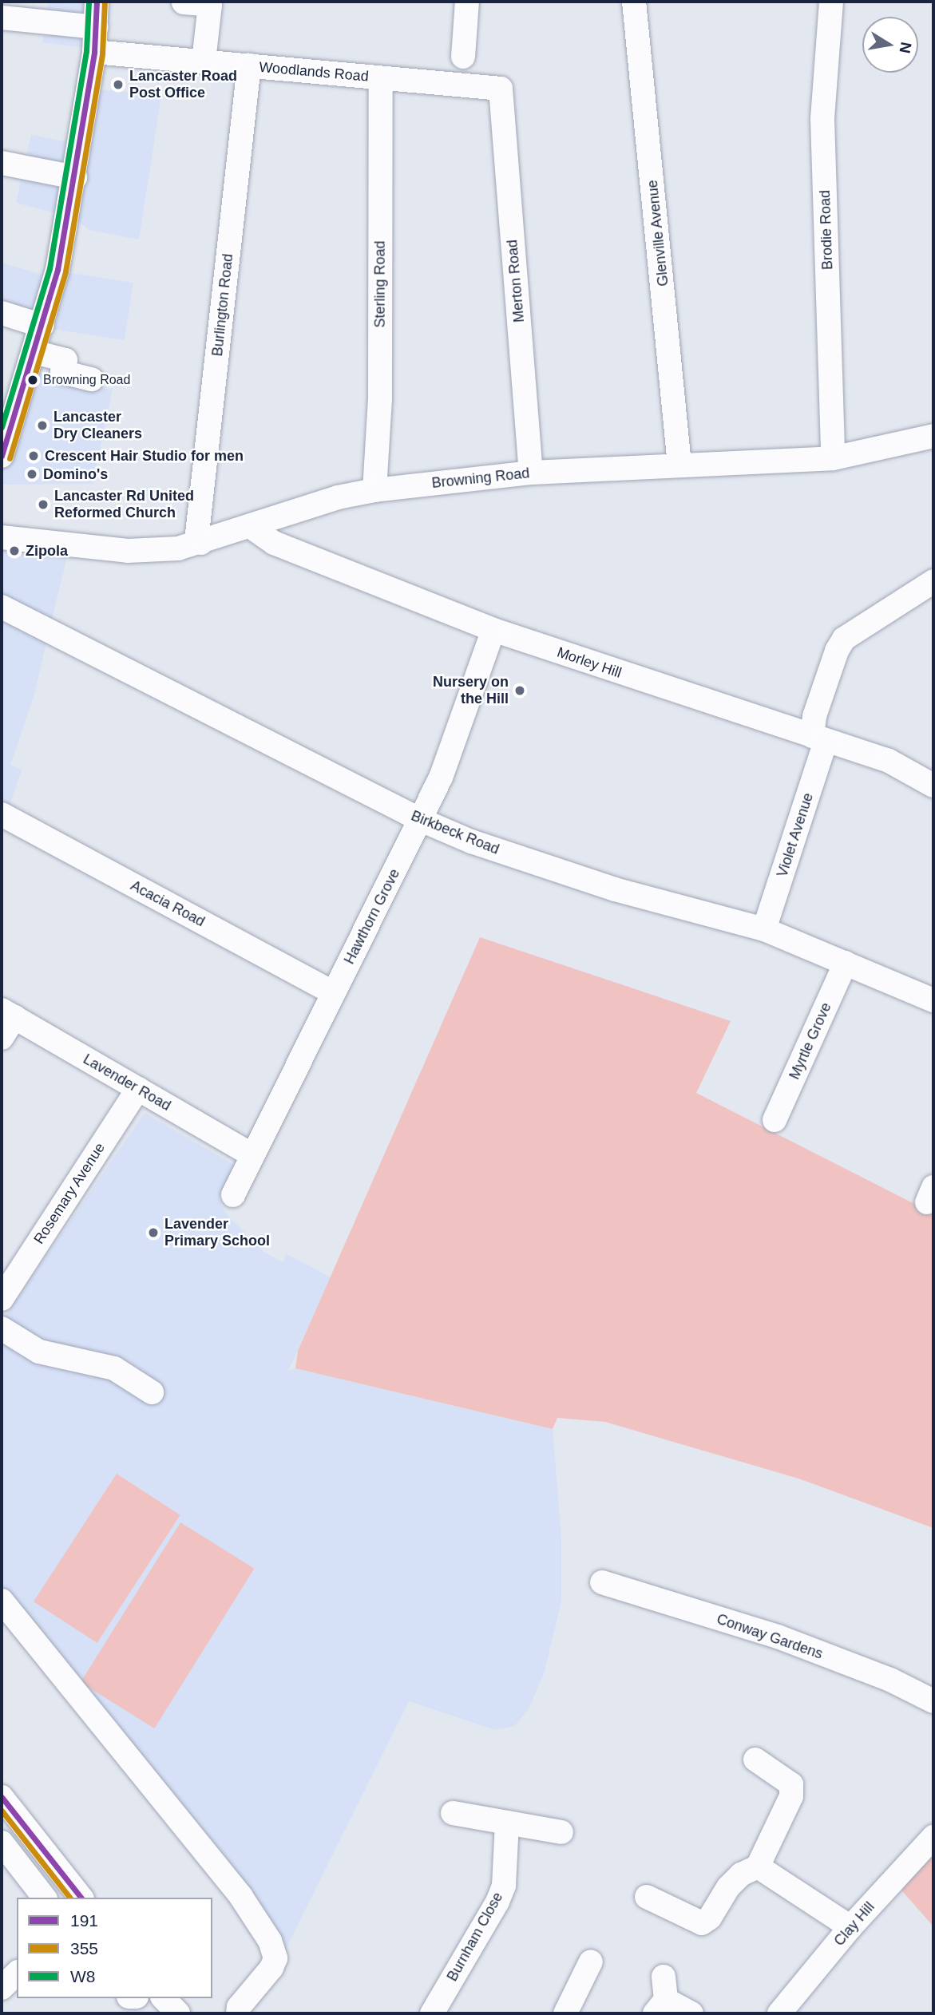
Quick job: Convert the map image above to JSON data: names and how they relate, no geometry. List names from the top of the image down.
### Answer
{
  "streets": {
    "street": [
      "Woodlands Road",
      "Brodie Road",
      "Glenville Avenue",
      "Merton Road",
      "Sterling Road",
      "Burlington Road",
      "Browning Road",
      "Morley Hill",
      "Birkbeck Road",
      "Violet Avenue",
      "Acacia Road",
      "Hawthorn Grove",
      "Myrtle Grove",
      "Lavender Road",
      "Rosemary Avenue",
      "Conway Gardens",
      "Clay Hill",
      "Burnham Close"
    ]
  },
  "crossings": [
    ["Woodlands Road", "Merton Road"],
    ["Woodlands Road", "Sterling Road"],
    ["Woodlands Road", "Burlington Road"],
    ["Brodie Road", "Browning Road"],
    ["Glenville Avenue", "Browning Road"],
    ["Merton Road", "Browning Road"],
    ["Sterling Road", "Browning Road"],
    ["Burlington Road", "Browning Road"],
    ["Browning Road", "Morley Hill"],
    ["Morley Hill", "Violet Avenue"],
    ["Morley Hill", "Hawthorn Grove"],
    ["Birkbeck Road", "Violet Avenue"],
    ["Birkbeck Road", "Hawthorn Grove"],
    ["Birkbeck Road", "Myrtle Grove"],
    ["Acacia Road", "Hawthorn Grove"],
    ["Hawthorn Grove", "Lavender Road"],
    ["Lavender Road", "Rosemary Avenue"]
  ],
  "places": [
    "Lancaster Road Post Office",
    "Browning Road",
    "Lancaster Dry Cleaners",
    "Crescent Hair Studio for men",
    "Domino's",
    "Lancaster Rd United Reformed Church",
    "Zipola",
    "Nursery on the Hill",
    "Lavender Primary School"
  ],
  "lines": ["transit line 191", "transit line 355", "transit line W8"],
  "legend": ["191", "355", "W8"],
  "north": "right"
}
